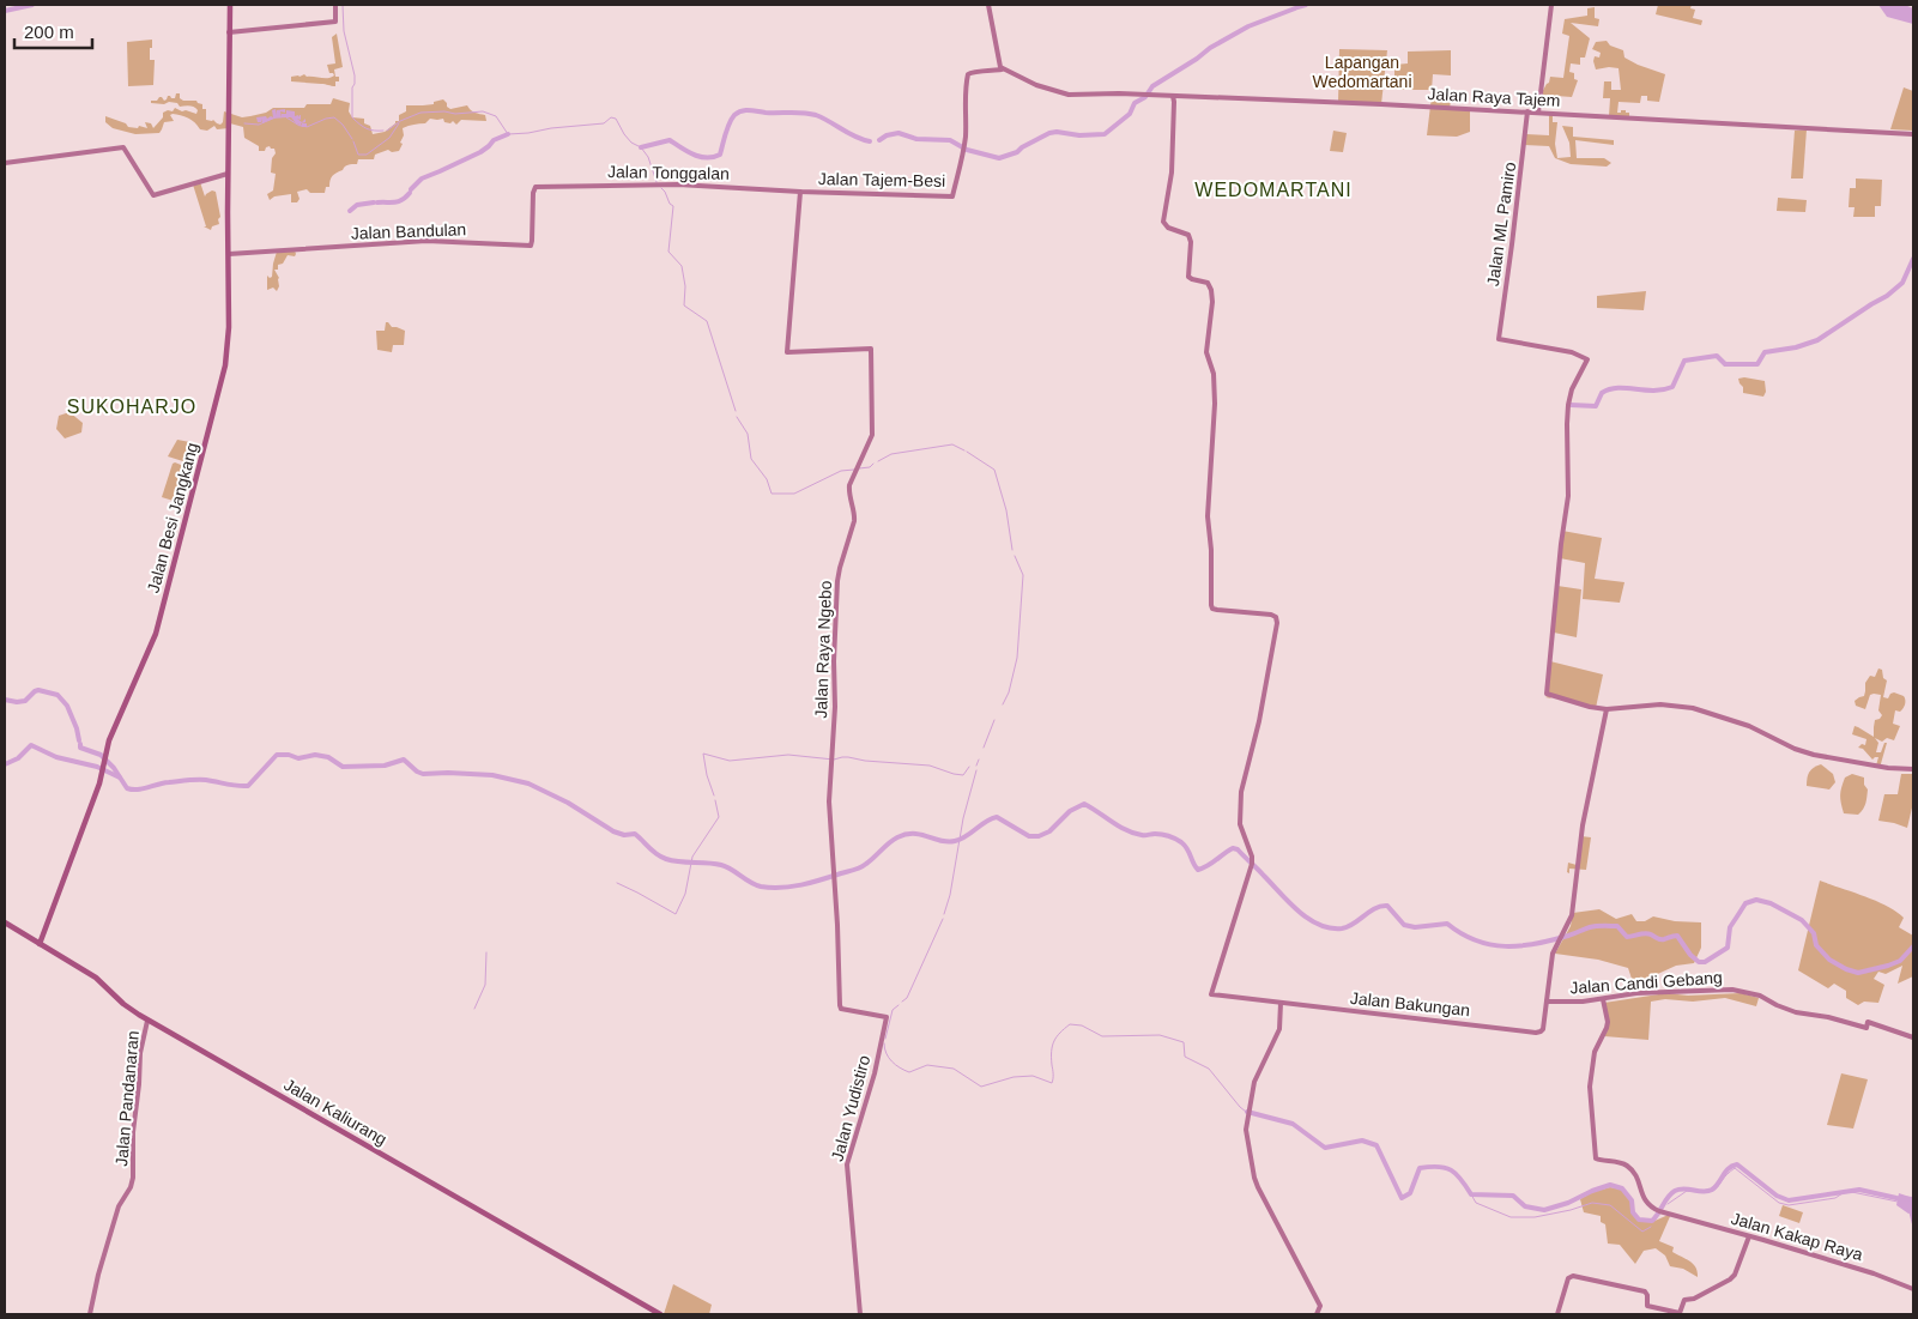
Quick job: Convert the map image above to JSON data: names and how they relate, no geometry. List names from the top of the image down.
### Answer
{
  "streets": {
    "main road": ["Jalan Besi Jangkang", "Jalan Kaliurang"],
    "street": [
      "Jalan Raya Tajem",
      "Jalan Tonggalan",
      "Jalan Tajem-Besi",
      "Jalan ML Pamiro",
      "Jalan Bandulan",
      "Jalan Raya Ngebo",
      "Jalan Candi Gebang",
      "Jalan Bakungan",
      "Jalan Pandanaran",
      "Jalan Yudistiro",
      "Jalan Kakap Raya"
    ]
  },
  "crossings": [
    ["Jalan Raya Tajem", "Jalan Tajem-Besi"],
    ["Jalan Raya Tajem", "Jalan ML Pamiro"],
    ["Jalan Raya Tajem", "Jalan Bakungan"],
    ["Jalan Tonggalan", "Jalan Tajem-Besi"],
    ["Jalan Tonggalan", "Jalan Bandulan"],
    ["Jalan Tonggalan", "Jalan Raya Ngebo"],
    ["Jalan Tajem-Besi", "Jalan Raya Ngebo"],
    ["Jalan ML Pamiro", "Jalan Bakungan"],
    ["Jalan Bandulan", "Jalan Besi Jangkang"],
    ["Jalan Besi Jangkang", "Jalan Kaliurang"],
    ["Jalan Raya Ngebo", "Jalan Yudistiro"],
    ["Jalan Candi Gebang", "Jalan Bakungan"],
    ["Jalan Candi Gebang", "Jalan Kakap Raya"],
    ["Jalan Pandanaran", "Jalan Kaliurang"]
  ],
  "districts": ["WEDOMARTANI", "SUKOHARJO"],
  "parks": ["Lapangan Wedomartani"],
  "scale_bar": "200 m"
}
